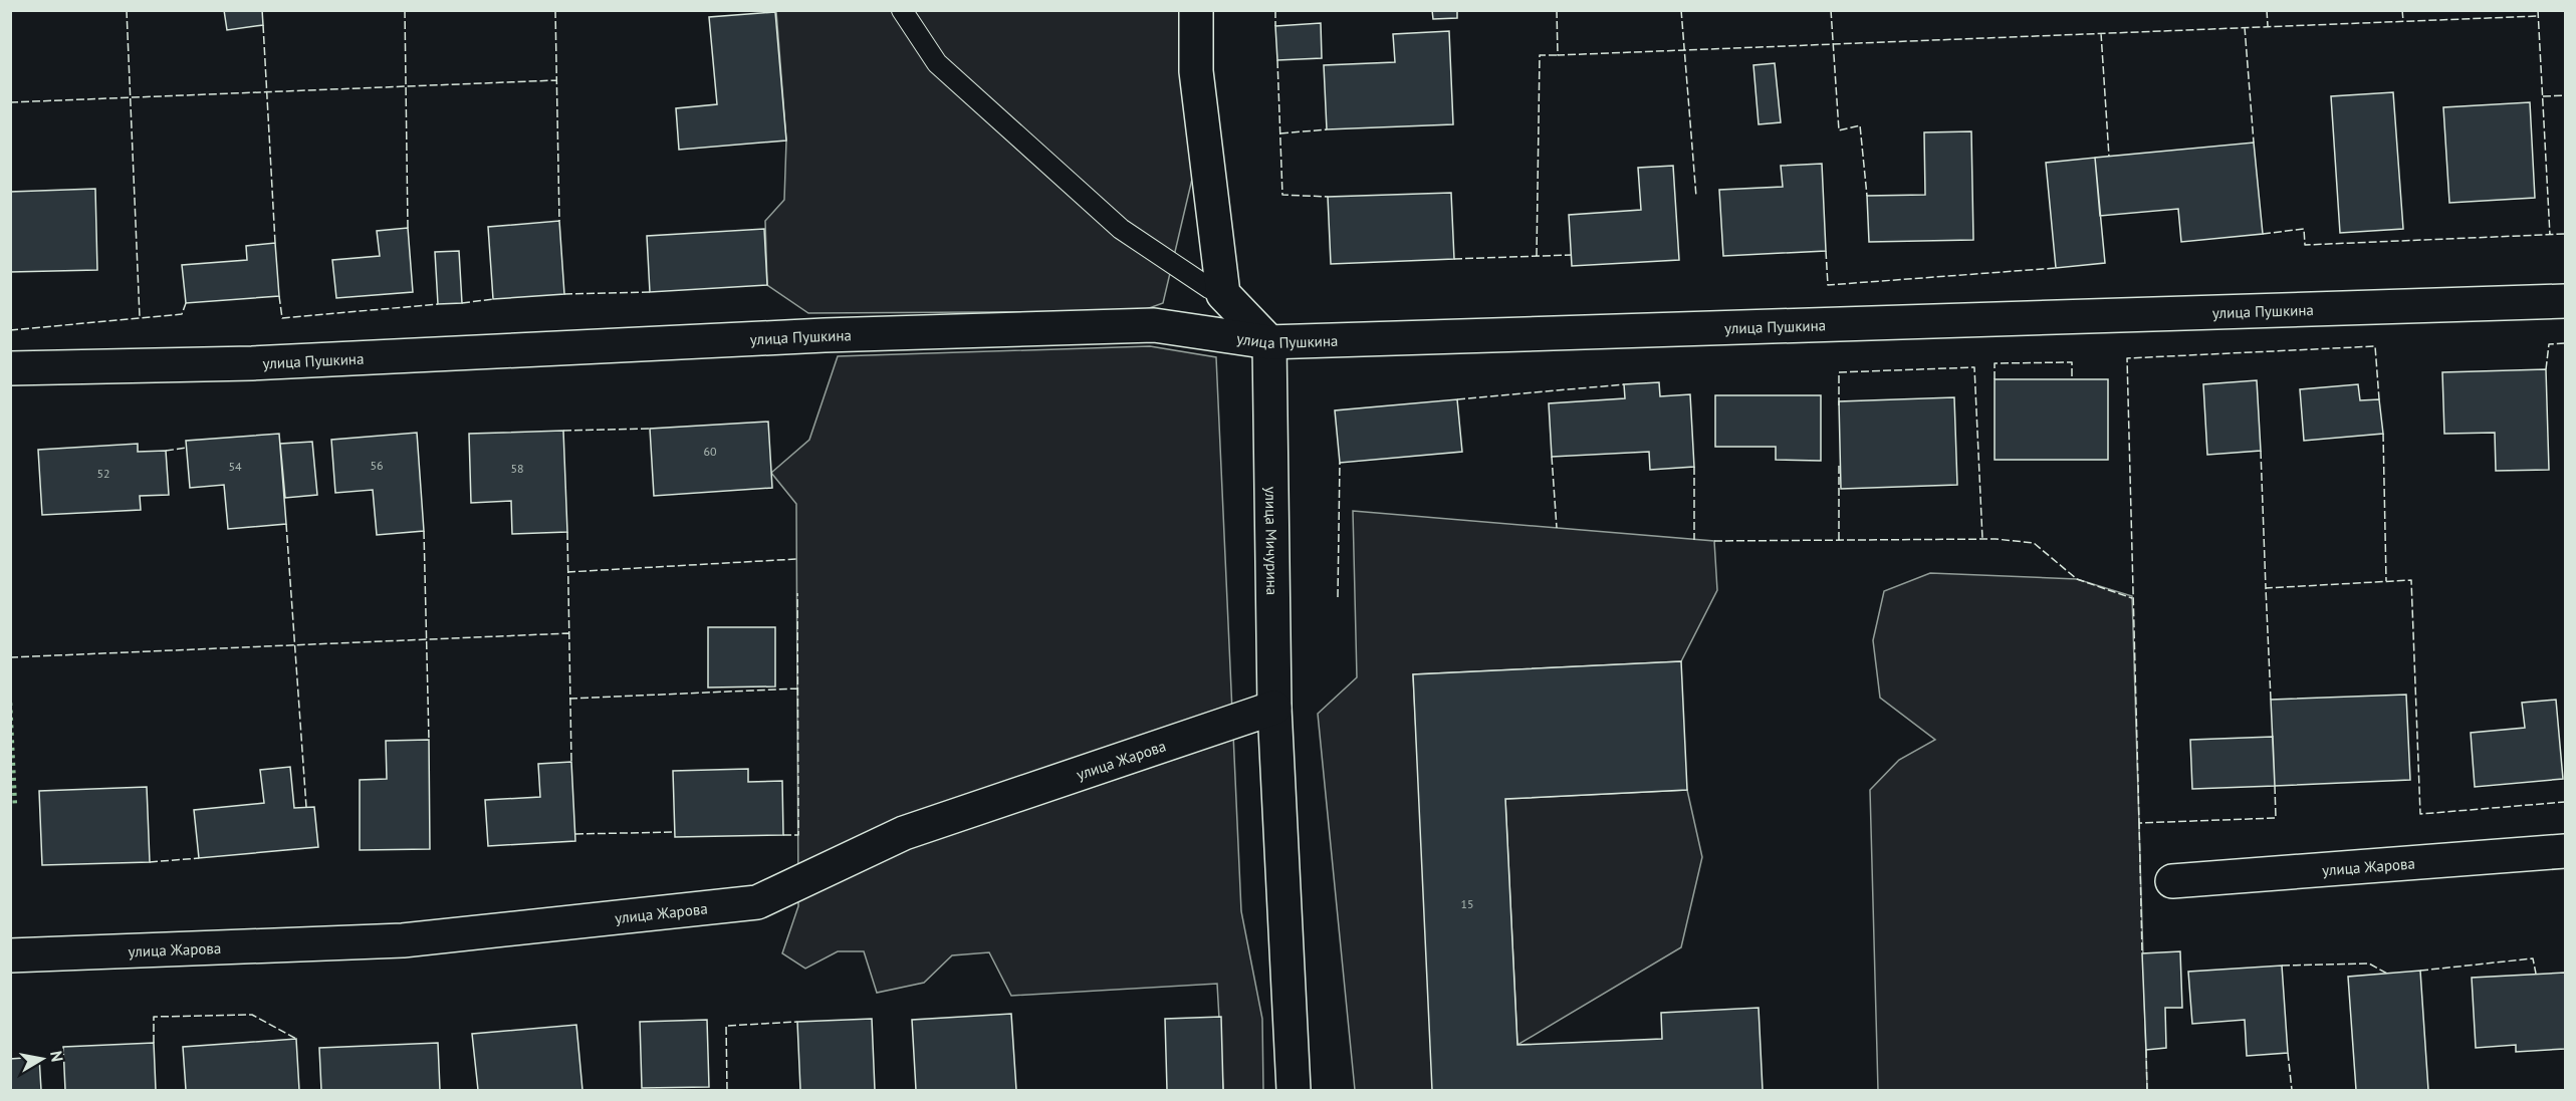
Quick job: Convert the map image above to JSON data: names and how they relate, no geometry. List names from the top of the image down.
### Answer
{
  "streets": {
    "street": ["улица Пушкина", "улица Мичурина", "улица Жарова"]
  },
  "crossings": [
    ["улица Пушкина", "улица Мичурина"],
    ["улица Мичурина", "улица Жарова"]
  ],
  "house_numbers": [
    "60",
    "56",
    "54",
    "58",
    "52",
    "15"
  ],
  "north": "right"
}
